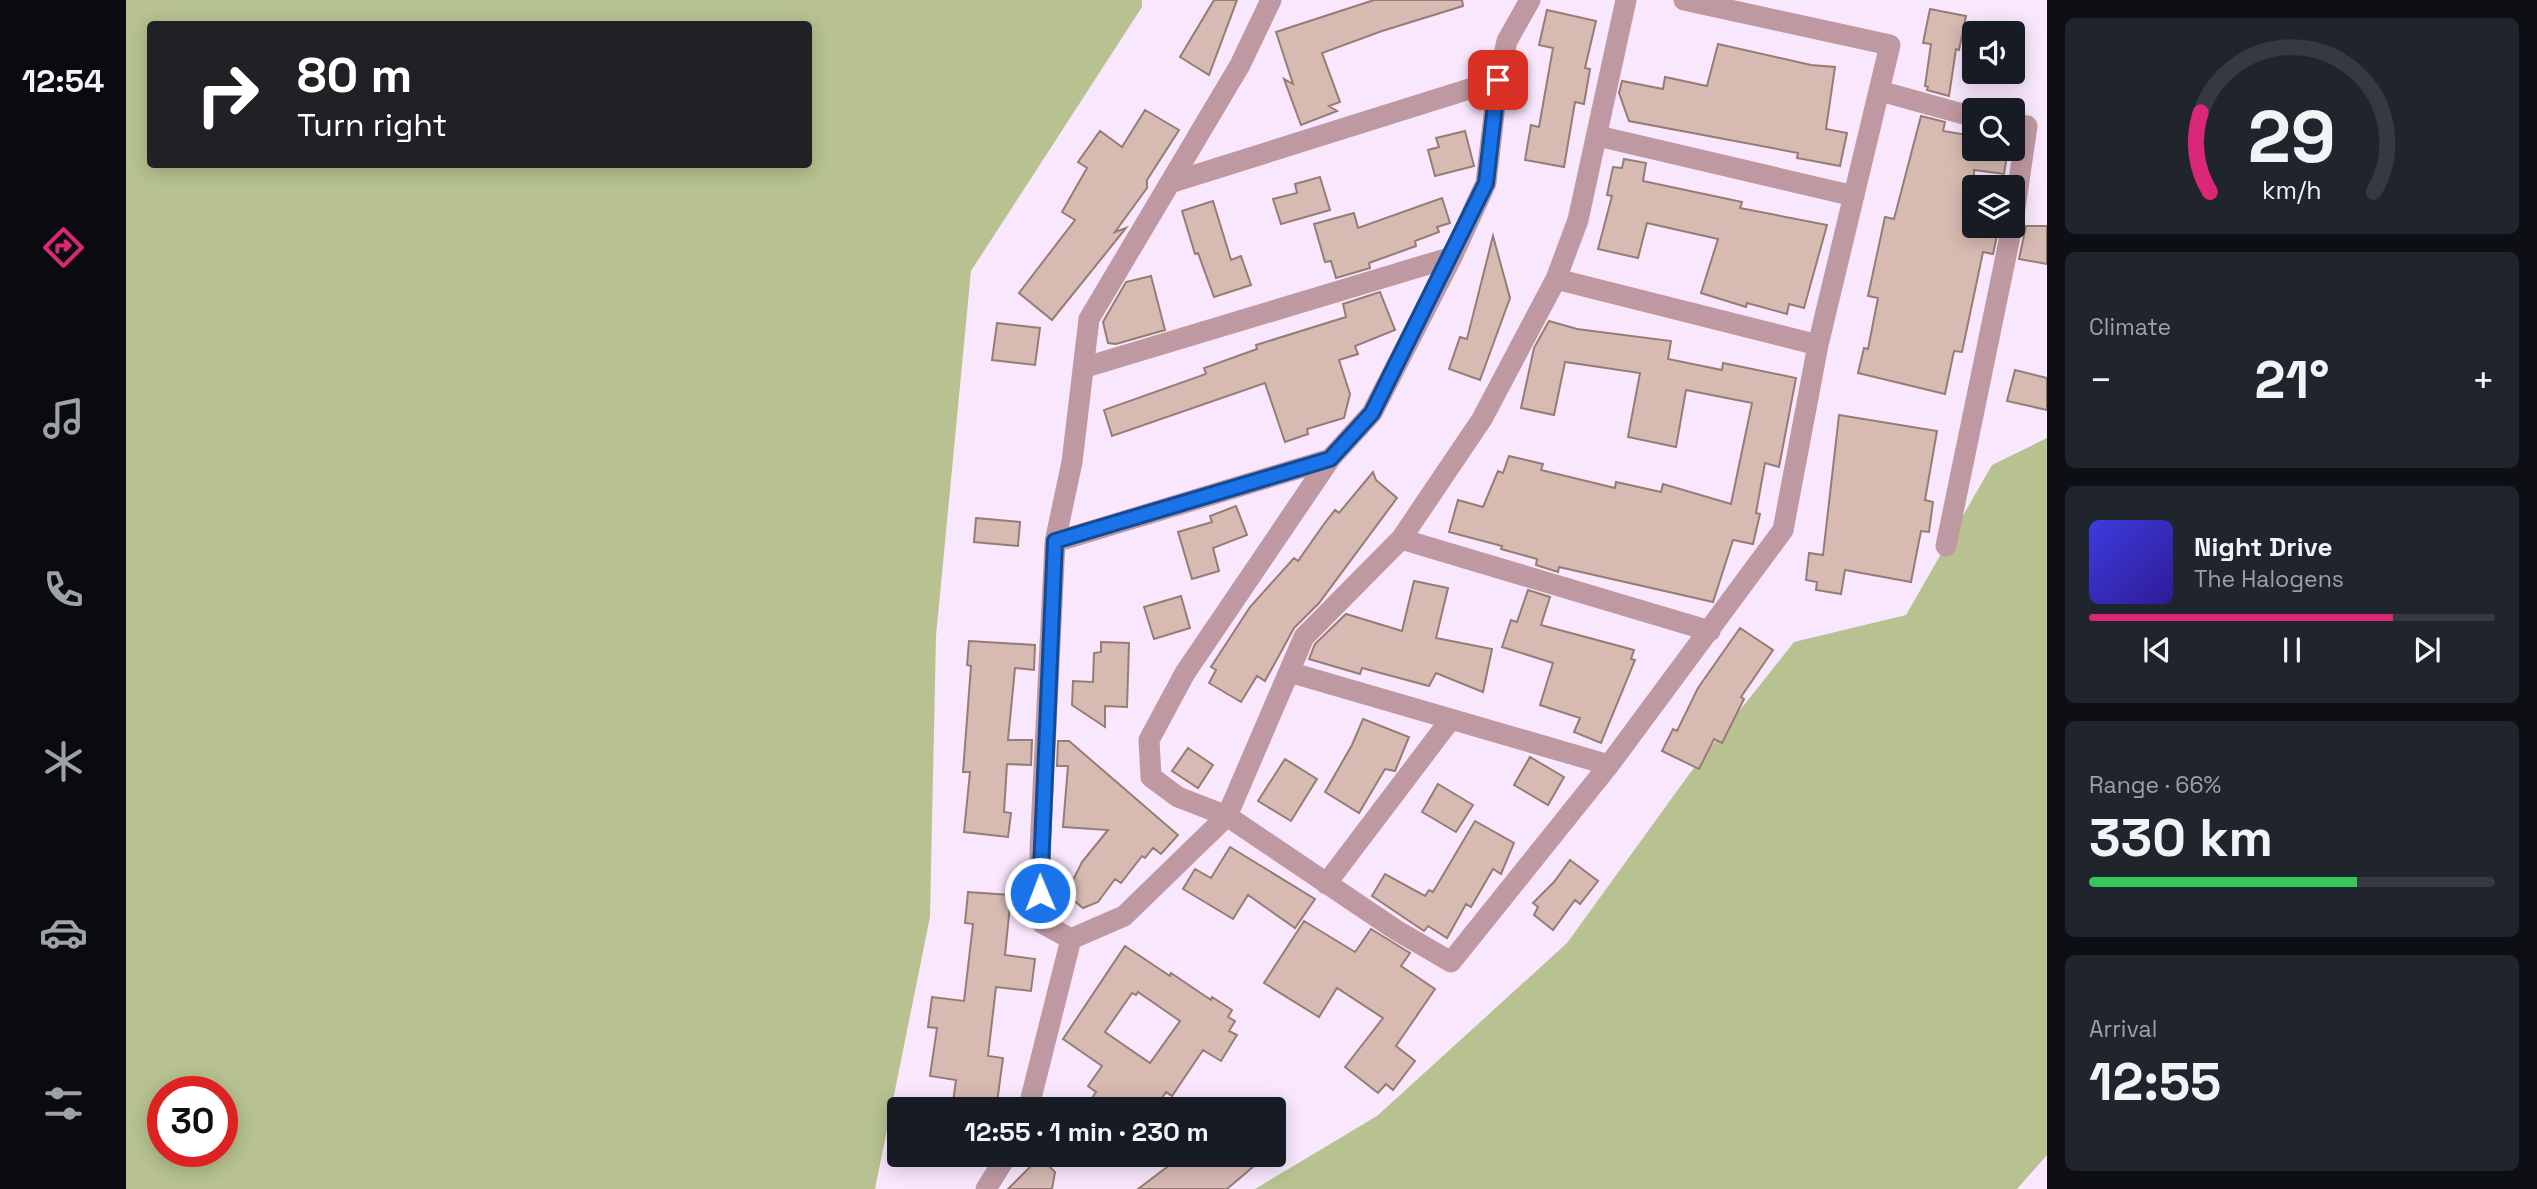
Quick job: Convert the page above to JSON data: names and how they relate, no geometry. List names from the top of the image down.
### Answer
{
  "page": {
    "tabs": "12:54",
    "turn": ["80 m", "Turn right"],
    "tile": [
      "Climate",
      ["Range · 66%", "330 km"],
      ["Arrival", "12:55"]
    ],
    "heat": ["−", "21°", "+"],
    "song": ["Night Drive", "The Halogens"],
    "limit": "30",
    "trip": "12:55 · 1 min · 230 m",
    "gauge": ["29", "km/h"]
  }
}
